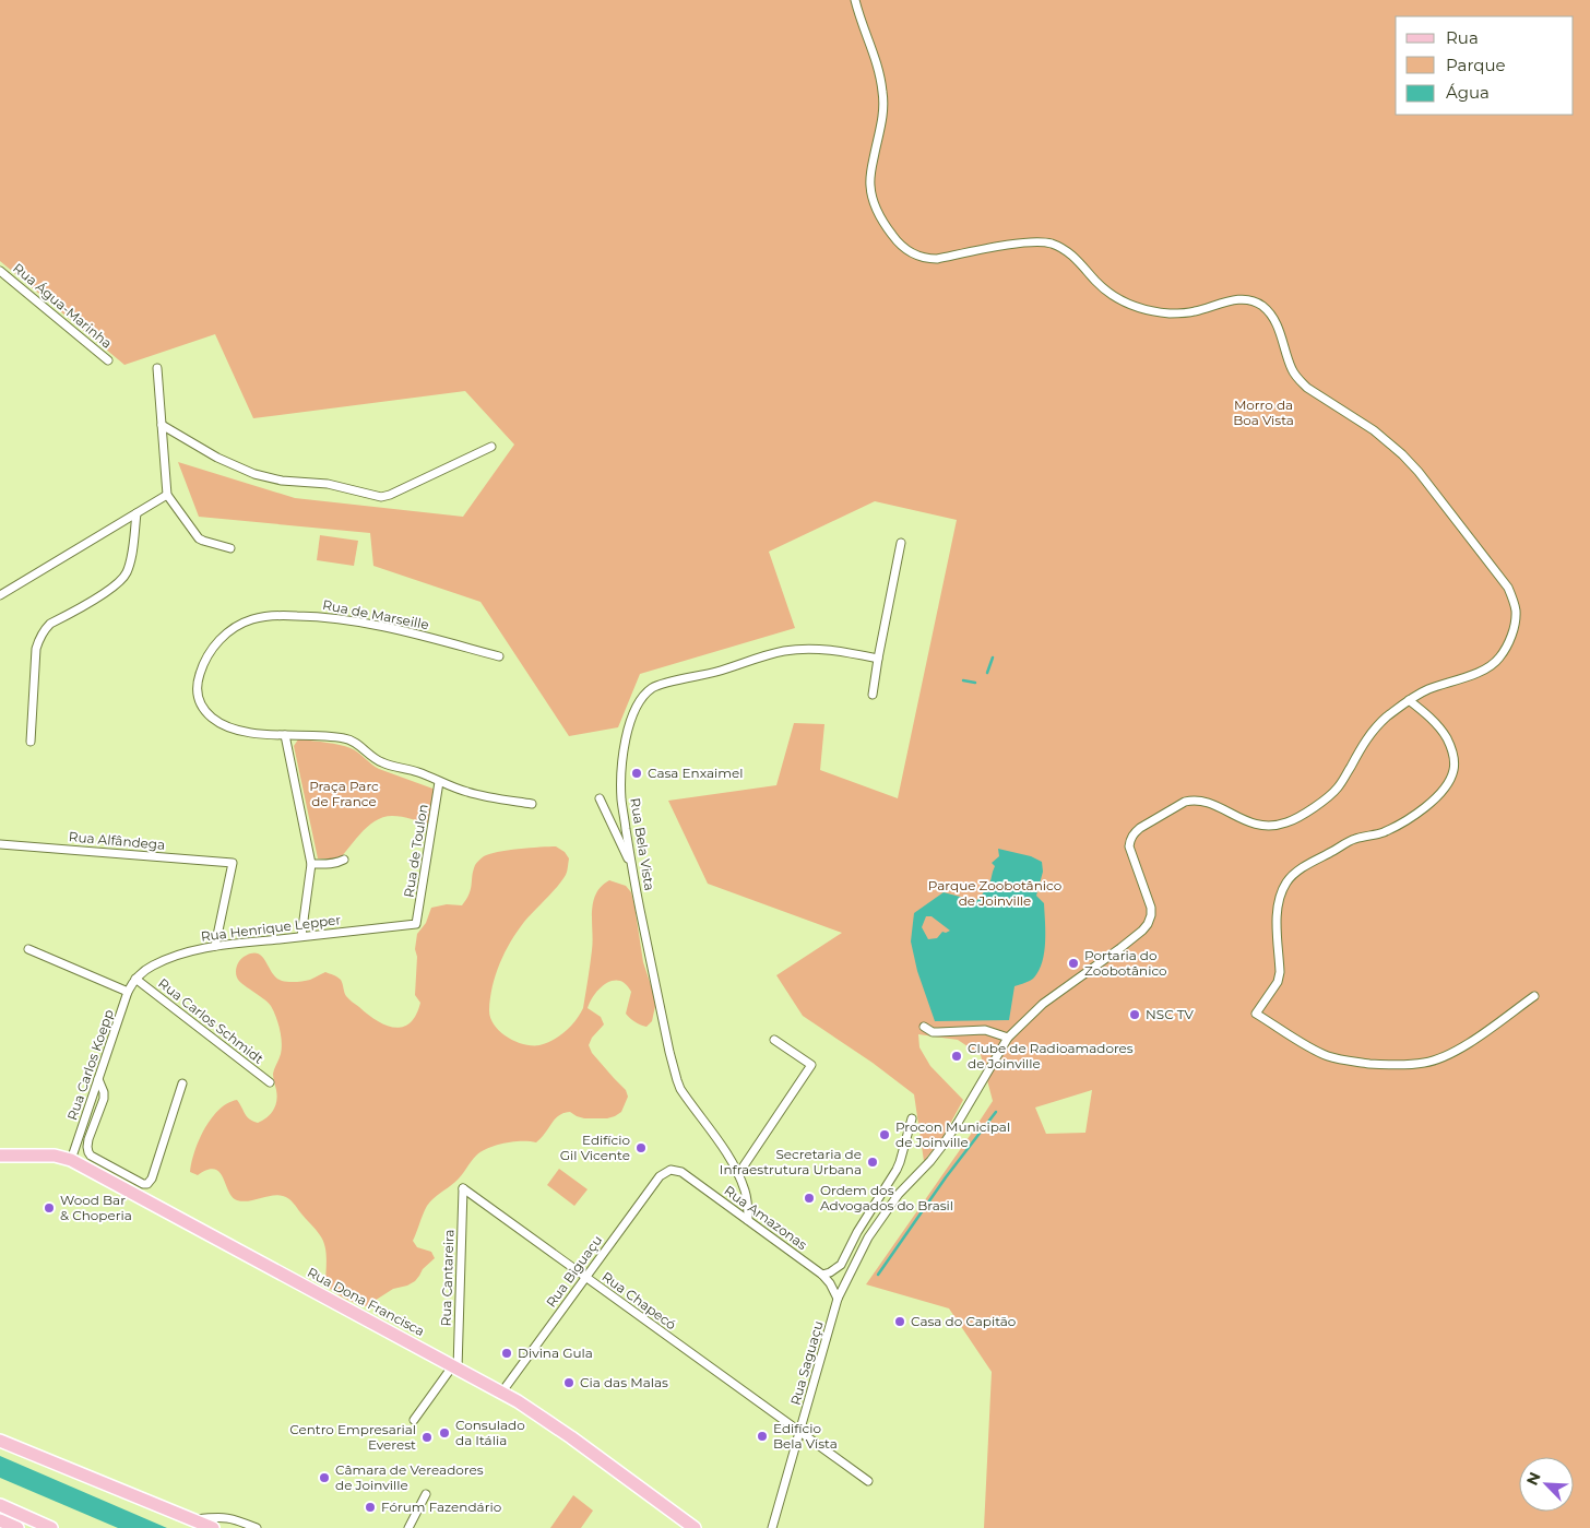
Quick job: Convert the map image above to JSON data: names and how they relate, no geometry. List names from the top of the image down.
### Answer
{
  "streets": {
    "main road": ["Rua Dona Francisca"],
    "street": [
      "Rua Água-Marinha",
      "Rua de Marseille",
      "Rua Alfândega",
      "Rua Bela Vista",
      "Rua de Toulon",
      "Rua Henrique Lepper",
      "Rua Carlos Schmidt",
      "Rua Carlos Koepp",
      "Rua Amazonas",
      "Rua Biguaçu",
      "Rua Cantareira",
      "Rua Chapecó",
      "Rua Saguaçu"
    ]
  },
  "crossings": [
    ["Rua de Marseille", "Rua de Toulon"],
    ["Rua Alfândega", "Rua Henrique Lepper"],
    ["Rua Bela Vista", "Rua Amazonas"],
    ["Rua de Toulon", "Rua Henrique Lepper"],
    ["Rua Henrique Lepper", "Rua Carlos Schmidt"],
    ["Rua Henrique Lepper", "Rua Carlos Koepp"],
    ["Rua Carlos Schmidt", "Rua Carlos Koepp"],
    ["Rua Carlos Koepp", "Rua Dona Francisca"],
    ["Rua Amazonas", "Rua Biguaçu"],
    ["Rua Amazonas", "Rua Saguaçu"],
    ["Rua Biguaçu", "Rua Chapecó"],
    ["Rua Biguaçu", "Rua Dona Francisca"],
    ["Rua Cantareira", "Rua Chapecó"],
    ["Rua Cantareira", "Rua Dona Francisca"],
    ["Rua Chapecó", "Rua Saguaçu"]
  ],
  "parks": ["Morro da Boa Vista", "Praça Parc de France", "Parque Zoobotânico de Joinville"],
  "places": [
    "Casa Enxaimel",
    "Portaria do Zoobotânico",
    "NSC TV",
    "Clube de Radioamadores de Joinville",
    "Procon Municipal de Joinville",
    "Edifício Gil Vicente",
    "Secretaria de Infraestrutura Urbana",
    "Ordem dos Advogados do Brasil",
    "Wood Bar & Choperia",
    "Casa do Capitão",
    "Divina Gula",
    "Cia das Malas",
    "Consulado da Itália",
    "Edifício Bela Vista",
    "Centro Empresarial Everest",
    "Câmara de Vereadores de Joinville",
    "Fórum Fazendário"
  ],
  "legend": ["Rua", "Parque", "Água"],
  "north": "top left"
}
